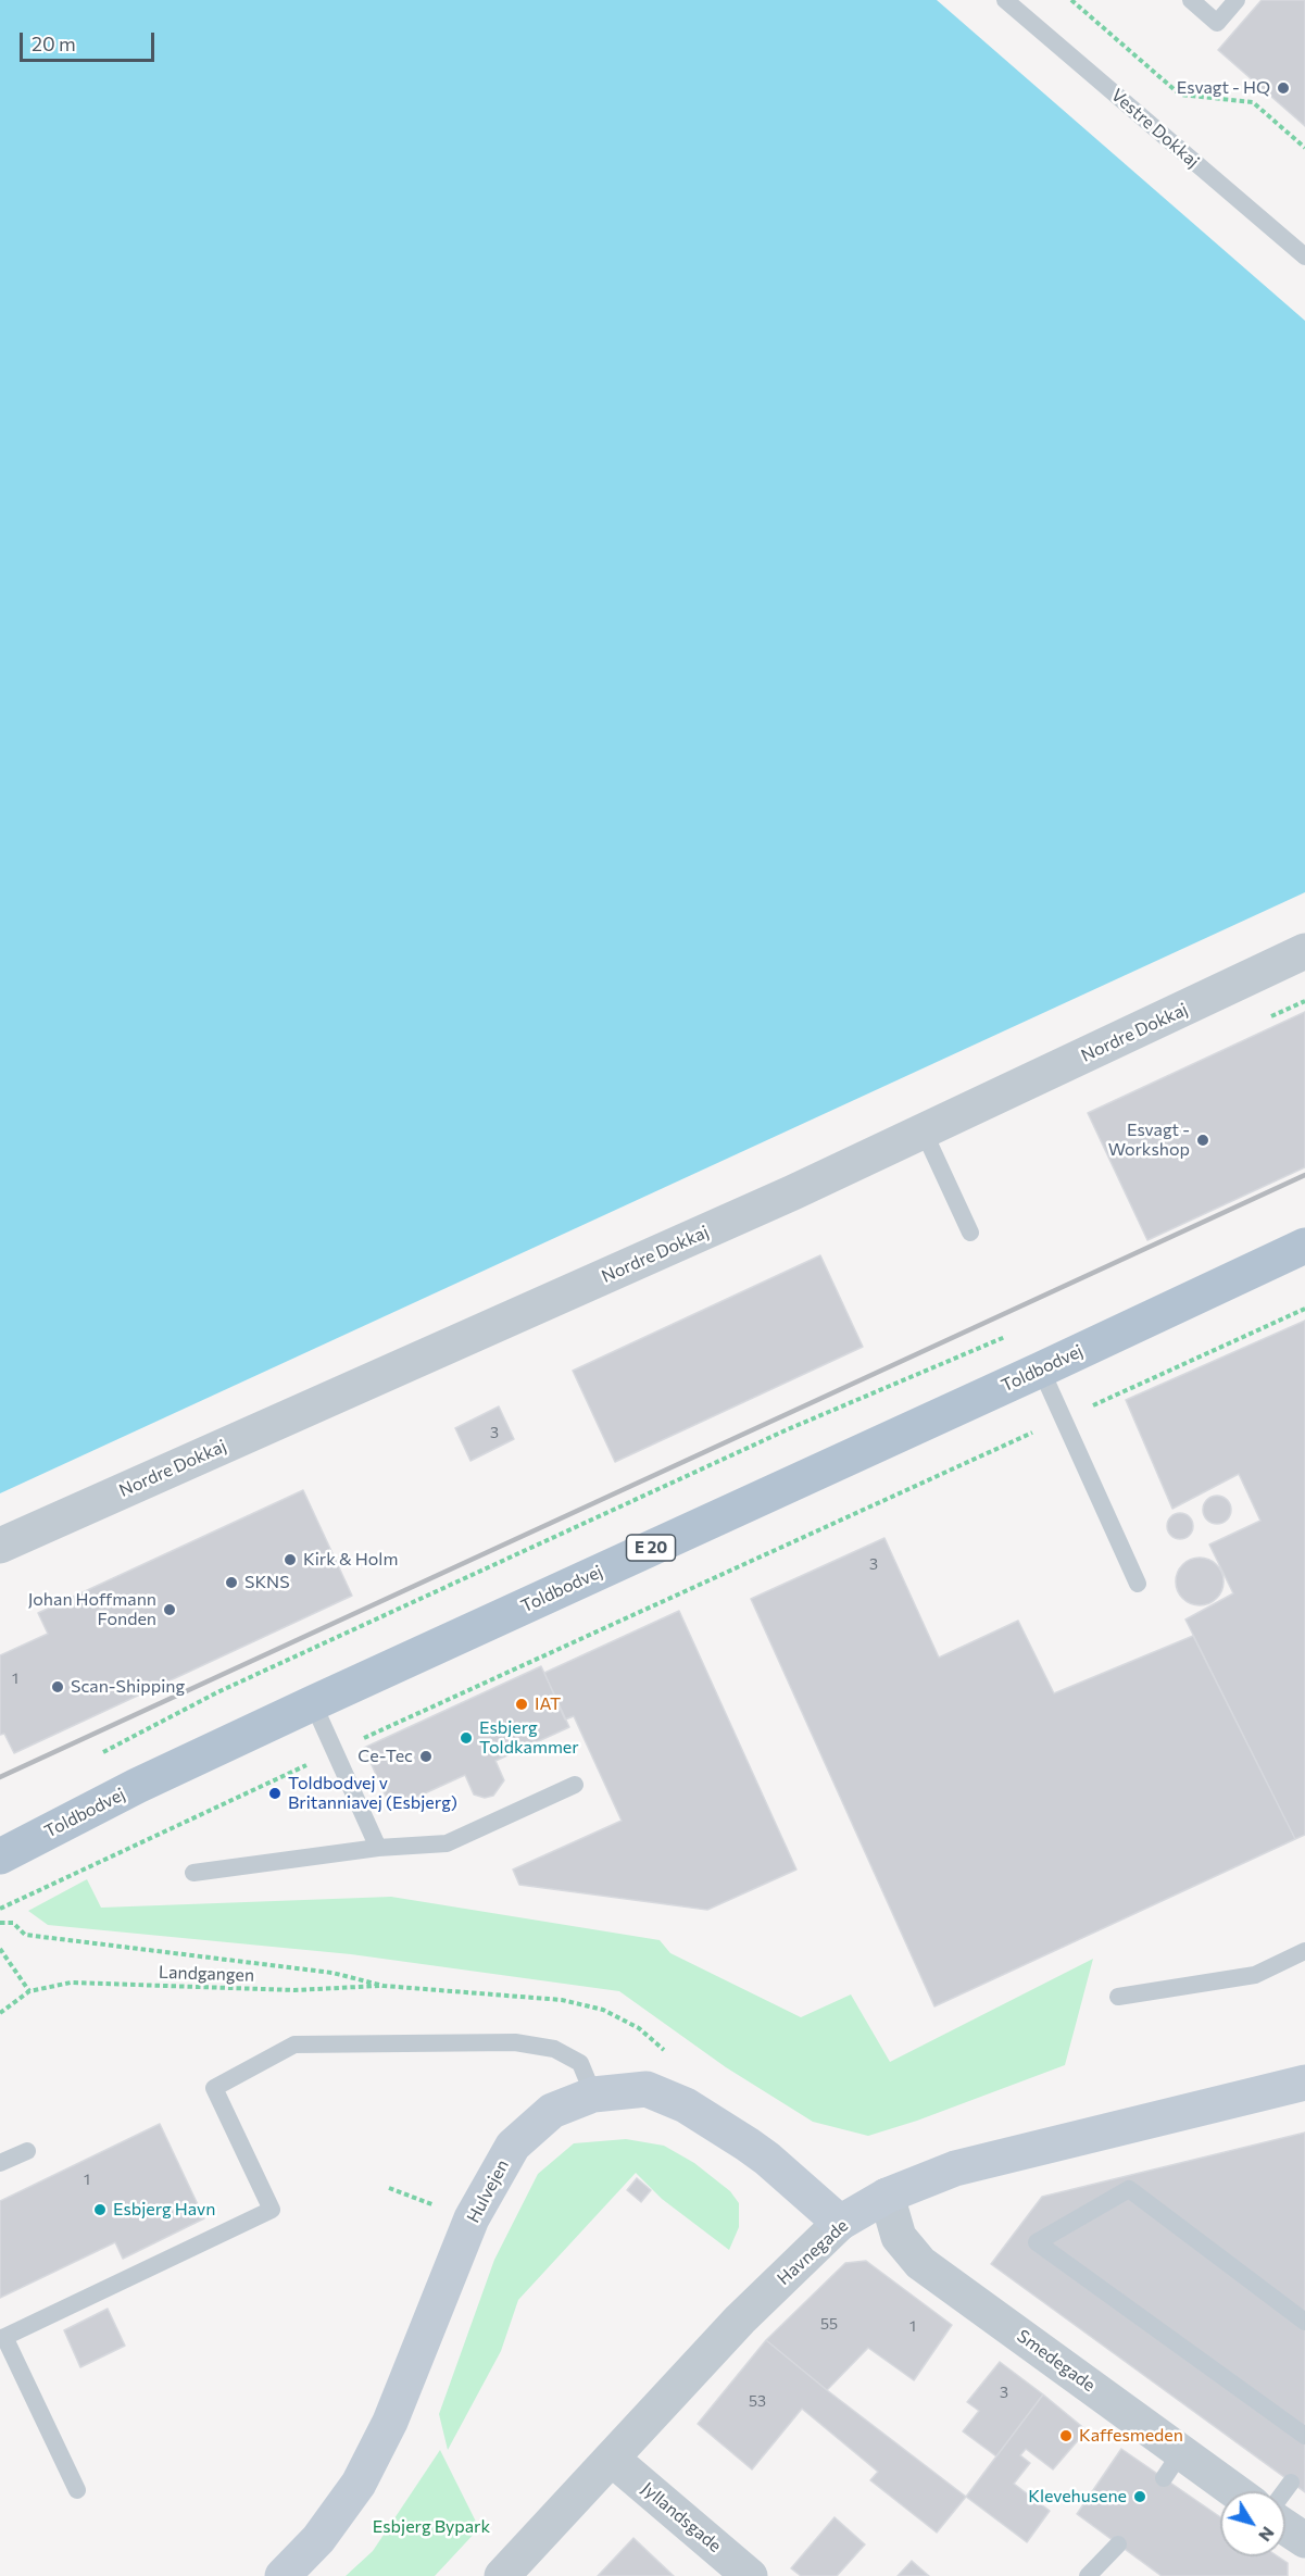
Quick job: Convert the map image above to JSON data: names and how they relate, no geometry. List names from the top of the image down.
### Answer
{
  "streets": {
    "main road": ["Toldbodvej", "E 20"],
    "street": [
      "Nordre Dokkaj",
      "Hulvejen",
      "Havnegade",
      "Smedegade",
      "Jyllandsgade"
    ],
    "lane": ["Vestre Dokkaj"],
    "path": ["Landgangen"]
  },
  "crossings": [
    ["Hulvejen", "Havnegade"],
    ["Havnegade", "Smedegade"],
    ["Havnegade", "Jyllandsgade"]
  ],
  "parks": ["Esbjerg Bypark"],
  "places": [
    "Esvagt - HQ",
    "Esvagt - Workshop",
    "Kirk & Holm",
    "SKNS",
    "Johan Hoffmann Fonden",
    "Scan-Shipping",
    "IAT",
    "Esbjerg Toldkammer",
    "Ce-Tec",
    "Toldbodvej v Britanniavej (Esbjerg)",
    "Esbjerg Havn",
    "Kaffesmeden",
    "Klevehusene"
  ],
  "house_numbers": [
    "3",
    "3",
    "1",
    "1",
    "55",
    "1",
    "3",
    "53"
  ],
  "scale_bar": "20 m",
  "north": "bottom right"
}
